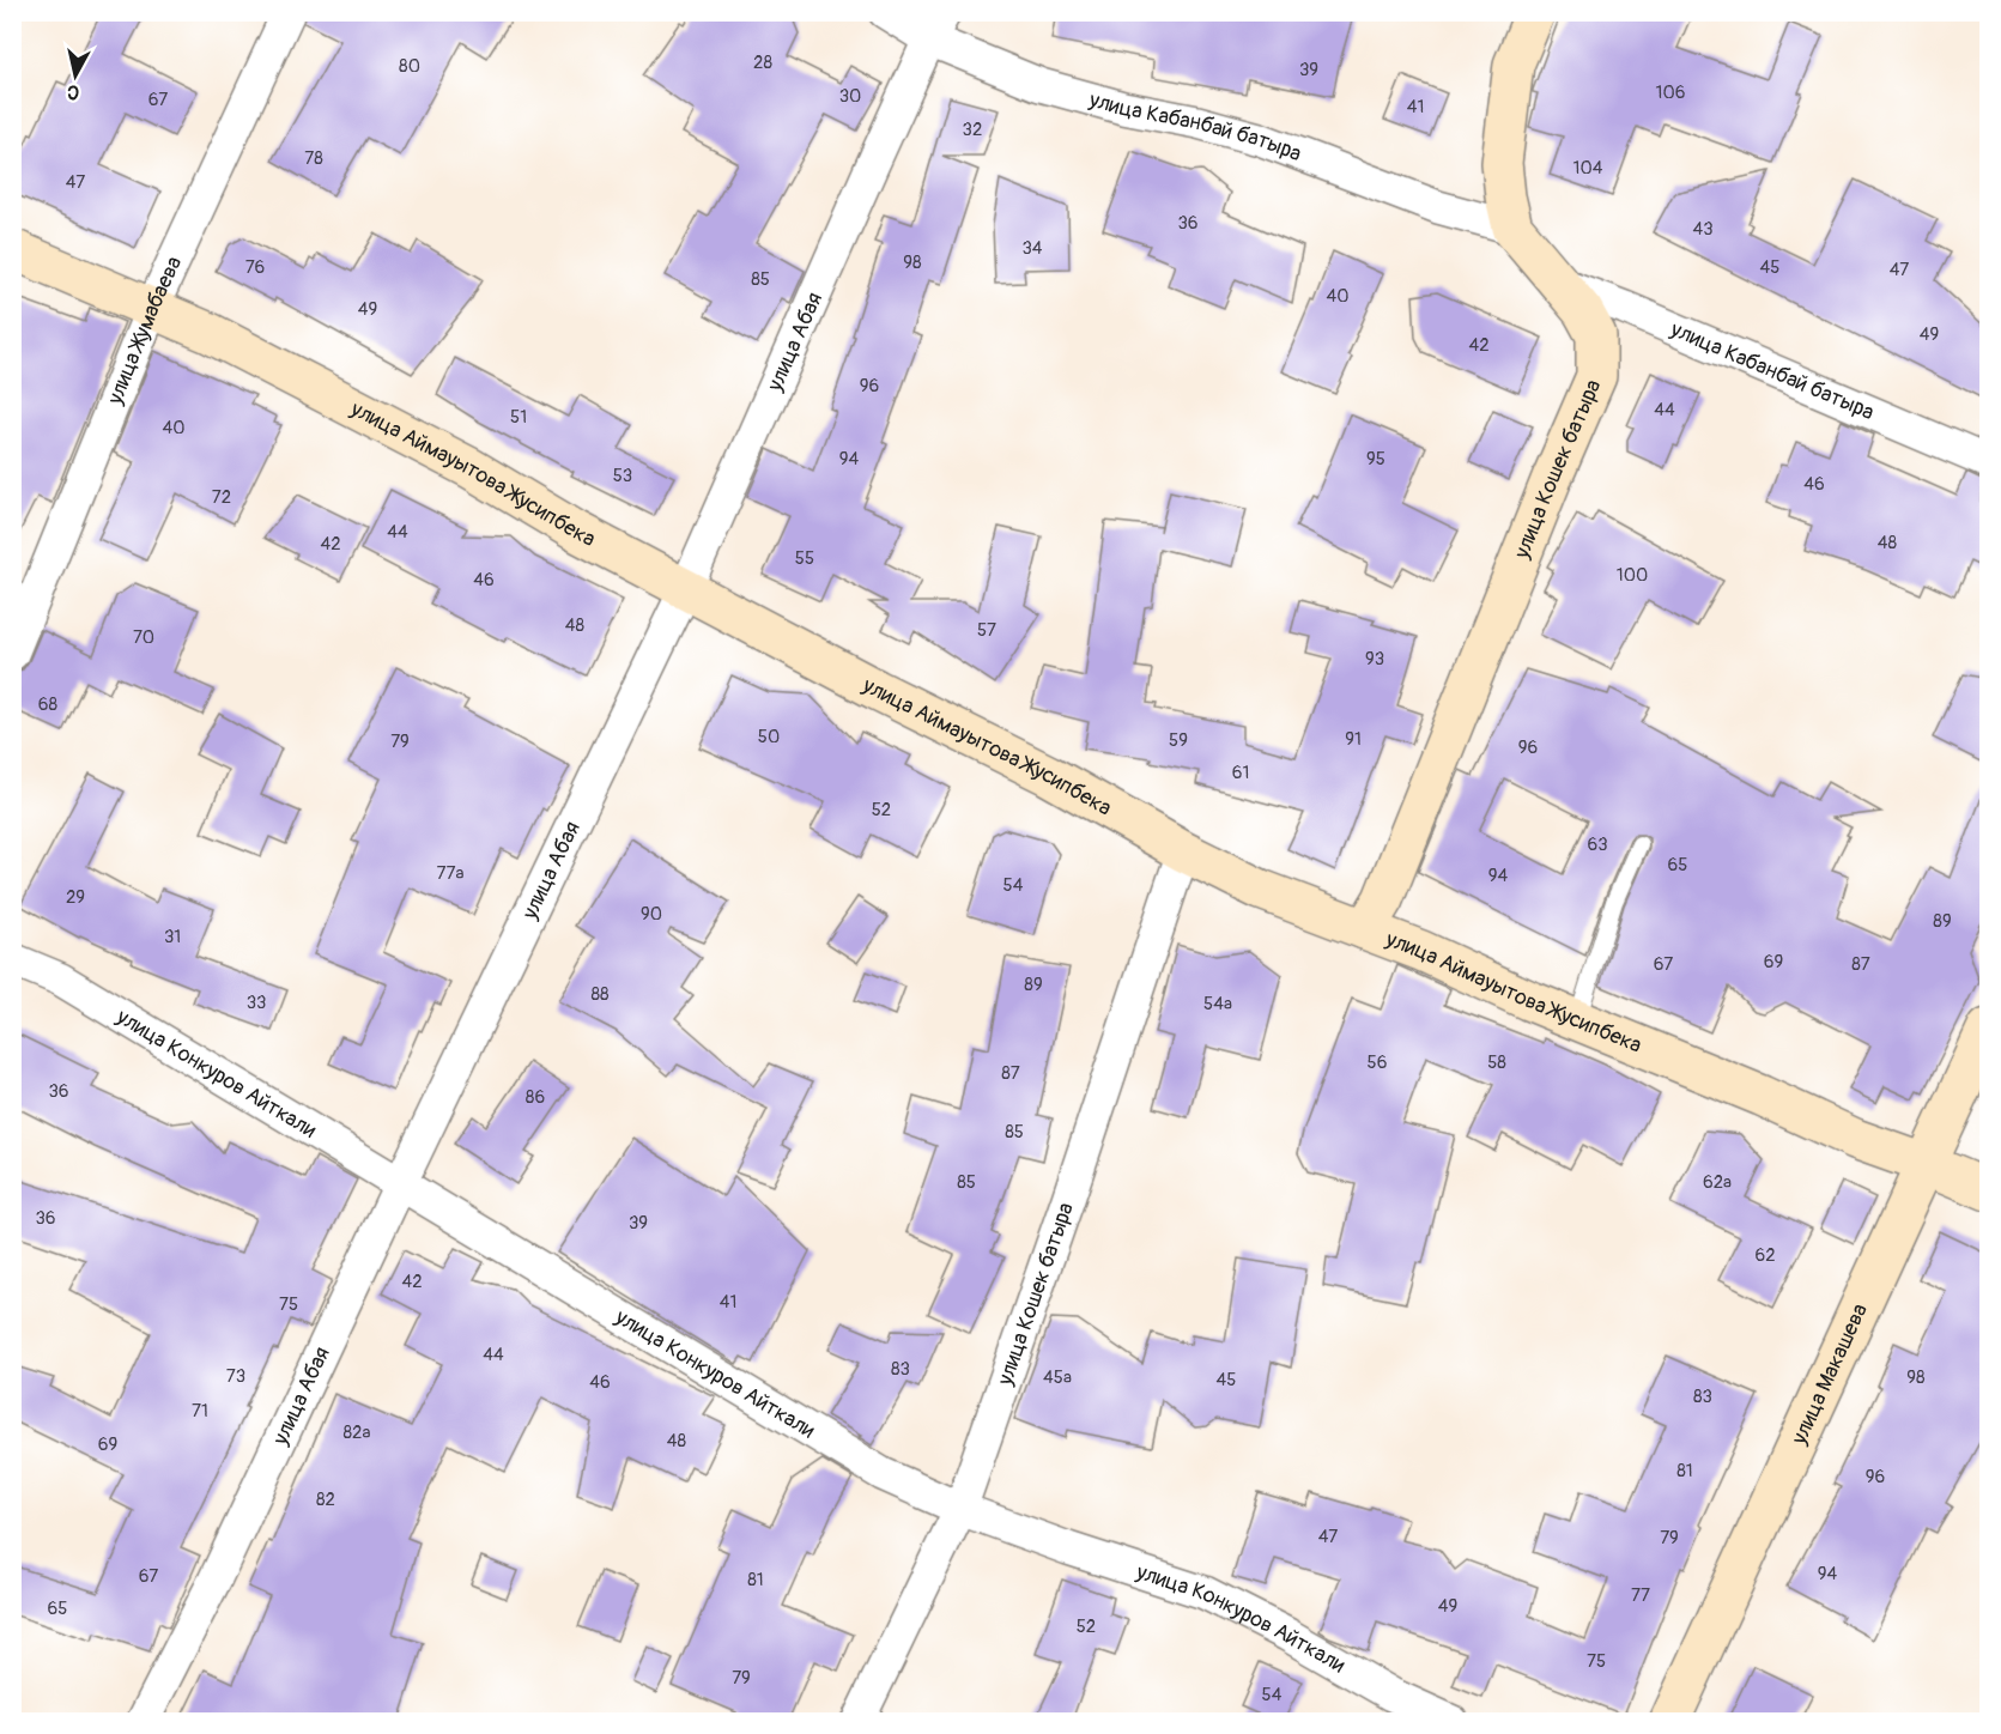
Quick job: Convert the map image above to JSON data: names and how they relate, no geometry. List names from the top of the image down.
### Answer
{
  "streets": {
    "street": [
      "улица Кабанбай батыра",
      "улица Жумабаева",
      "улица Абая",
      "улица Кошек батыра",
      "улица Аймауытова Жусипбека",
      "улица Конкуров Айткали",
      "улица Макашева"
    ]
  },
  "crossings": [
    ["улица Кабанбай батыра", "улица Абая"],
    ["улица Кабанбай батыра", "улица Кошек батыра"],
    ["улица Жумабаева", "улица Аймауытова Жусипбека"],
    ["улица Абая", "улица Аймауытова Жусипбека"],
    ["улица Абая", "улица Конкуров Айткали"],
    ["улица Кошек батыра", "улица Аймауытова Жусипбека"],
    ["улица Кошек батыра", "улица Конкуров Айткали"],
    ["улица Аймауытова Жусипбека", "улица Макашева"]
  ],
  "house_numbers": [
    "28",
    "80",
    "39",
    "106",
    "30",
    "67",
    "41",
    "32",
    "78",
    "104",
    "47",
    "36",
    "43",
    "34",
    "98",
    "76",
    "45",
    "47",
    "85",
    "40",
    "49",
    "49",
    "42",
    "96",
    "44",
    "51",
    "40",
    "94",
    "95",
    "53",
    "46",
    "72",
    "44",
    "48",
    "42",
    "55",
    "100",
    "46",
    "48",
    "57",
    "70",
    "93",
    "68",
    "50",
    "91",
    "59",
    "79",
    "96",
    "61",
    "52",
    "63",
    "65",
    "77а",
    "94",
    "54",
    "29",
    "90",
    "89",
    "31",
    "69",
    "67",
    "87",
    "89",
    "88",
    "33",
    "54а",
    "56",
    "58",
    "87",
    "36",
    "86",
    "85",
    "85",
    "62а",
    "36",
    "39",
    "62",
    "42",
    "41",
    "75",
    "44",
    "83",
    "73",
    "45а",
    "98",
    "45",
    "46",
    "83",
    "71",
    "82а",
    "48",
    "69",
    "81",
    "96",
    "82",
    "47",
    "79",
    "94",
    "67",
    "81",
    "77",
    "49",
    "65",
    "52",
    "75",
    "79",
    "54"
  ],
  "north": "bottom"
}
